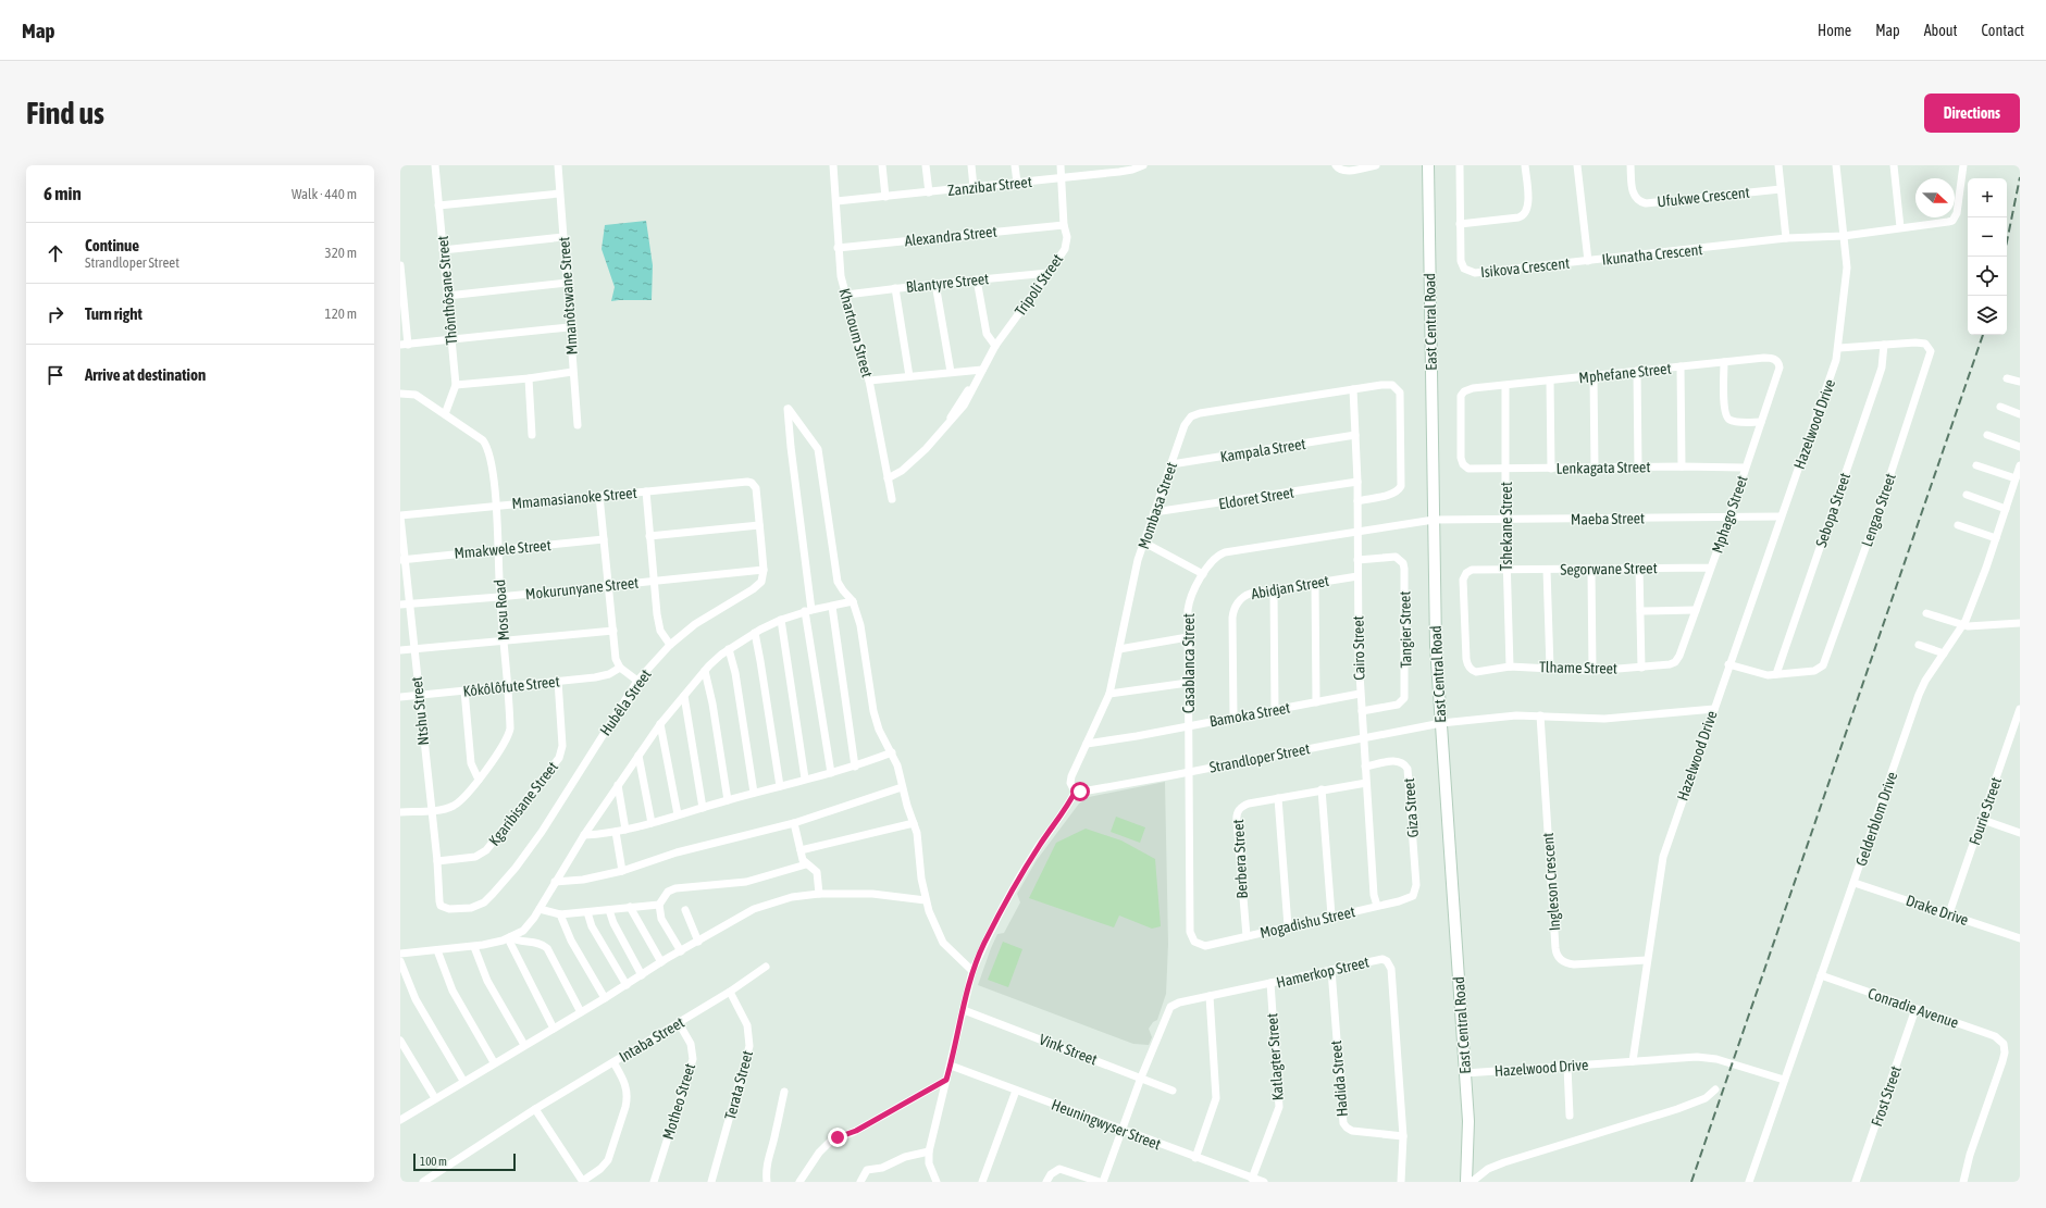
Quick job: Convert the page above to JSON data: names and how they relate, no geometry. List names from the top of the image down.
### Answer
{
  "streets": {
    "street": [
      "Zanzibar Street",
      "Ufukwe Crescent",
      "Alexandra Street",
      "Ikunatha Crescent",
      "Isikova Crescent",
      "Blantyre Street",
      "Tripoli Street",
      "Thônthôsane Street",
      "Mmanôtswane Street",
      "East Central Road",
      "Khartoum Street",
      "Mphefane Street",
      "Hazelwood Drive",
      "Kampala Street",
      "Lenkagata Street",
      "Mmamasianoke Street",
      "Eldoret Street",
      "Mombasa Street",
      "Sebopa Street",
      "Lengao Street",
      "Mphago Street",
      "Maeba Street",
      "Tshekane Street",
      "Mmakwele Street",
      "Segorwane Street",
      "Abidjan Street",
      "Mokurunyane Street",
      "Mosu Road",
      "Tangier Street",
      "Cairo Street",
      "Casablanca Street",
      "Tlhame Street",
      "Kôkôlôfute Street",
      "Hubêla Street",
      "Ntshu Street",
      "Bamoka Street",
      "Strandloper Street",
      "Kgaribisane Street",
      "Giza Street",
      "Fourie Street",
      "Gelderblom Drive",
      "Berbera Street",
      "Ingleson Crescent",
      "Drake Drive",
      "Mogadishu Street",
      "Hamerkop Street",
      "Conradie Avenue",
      "Intaba Street",
      "Vink Street",
      "Katlagter Street",
      "Hadida Street",
      "Terata Street",
      "Frost Street",
      "Motheo Street",
      "Heuningwyser Street"
    ]
  },
  "crossings": [
    ["Zanzibar Street", "Tripoli Street"],
    ["Zanzibar Street", "Khartoum Street"],
    ["Alexandra Street", "Tripoli Street"],
    ["Alexandra Street", "Khartoum Street"],
    ["Ikunatha Crescent", "Isikova Crescent"],
    ["Ikunatha Crescent", "Hazelwood Drive"],
    ["Blantyre Street", "Tripoli Street"],
    ["Blantyre Street", "Khartoum Street"],
    ["Tripoli Street", "Khartoum Street"],
    ["Thônthôsane Street", "Mosu Road"],
    ["East Central Road", "Hazelwood Drive"],
    ["East Central Road", "Maeba Street"],
    ["East Central Road", "Casablanca Street"],
    ["East Central Road", "Strandloper Street"],
    ["Mphefane Street", "Lenkagata Street"],
    ["Mphefane Street", "Mphago Street"],
    ["Mphefane Street", "Tshekane Street"],
    ["Hazelwood Drive", "Lengao Street"],
    ["Hazelwood Drive", "Maeba Street"],
    ["Hazelwood Drive", "Ingleson Crescent"],
    ["Kampala Street", "Mombasa Street"],
    ["Kampala Street", "Cairo Street"],
    ["Lenkagata Street", "Mphago Street"],
    ["Lenkagata Street", "Tshekane Street"],
    ["Mmamasianoke Street", "Mosu Road"],
    ["Mmamasianoke Street", "Ntshu Street"],
    ["Eldoret Street", "Mombasa Street"],
    ["Eldoret Street", "Cairo Street"],
    ["Mombasa Street", "Cairo Street"],
    ["Mombasa Street", "Bamoka Street"],
    ["Mombasa Street", "Strandloper Street"],
    ["Sebopa Street", "Lengao Street"],
    ["Mphago Street", "Maeba Street"],
    ["Mphago Street", "Segorwane Street"],
    ["Mphago Street", "Tlhame Street"],
    ["Maeba Street", "Tshekane Street"],
    ["Maeba Street", "Casablanca Street"],
    ["Tshekane Street", "Segorwane Street"],
    ["Tshekane Street", "Tlhame Street"],
    ["Mmakwele Street", "Mosu Road"],
    ["Mmakwele Street", "Ntshu Street"],
    ["Segorwane Street", "Tlhame Street"],
    ["Abidjan Street", "Cairo Street"],
    ["Abidjan Street", "Bamoka Street"],
    ["Mokurunyane Street", "Mosu Road"],
    ["Mokurunyane Street", "Hubêla Street"],
    ["Mokurunyane Street", "Ntshu Street"],
    ["Mosu Road", "Kôkôlôfute Street"],
    ["Mosu Road", "Ntshu Street"],
    ["Tangier Street", "Cairo Street"],
    ["Cairo Street", "Casablanca Street"],
    ["Cairo Street", "Bamoka Street"],
    ["Cairo Street", "Strandloper Street"],
    ["Cairo Street", "Giza Street"],
    ["Cairo Street", "Berbera Street"],
    ["Cairo Street", "Mogadishu Street"],
    ["Casablanca Street", "Bamoka Street"],
    ["Casablanca Street", "Strandloper Street"],
    ["Casablanca Street", "Mogadishu Street"],
    ["Kôkôlôfute Street", "Ntshu Street"],
    ["Kôkôlôfute Street", "Kgaribisane Street"],
    ["Hubêla Street", "Ntshu Street"],
    ["Ntshu Street", "Kgaribisane Street"],
    ["Giza Street", "Mogadishu Street"],
    ["Fourie Street", "Drake Drive"],
    ["Gelderblom Drive", "Drake Drive"],
    ["Gelderblom Drive", "Conradie Avenue"],
    ["Berbera Street", "Mogadishu Street"],
    ["Hamerkop Street", "Vink Street"],
    ["Hamerkop Street", "Katlagter Street"],
    ["Hamerkop Street", "Hadida Street"],
    ["Hamerkop Street", "Heuningwyser Street"],
    ["Conradie Avenue", "Frost Street"],
    ["Intaba Street", "Terata Street"],
    ["Intaba Street", "Motheo Street"],
    ["Katlagter Street", "Heuningwyser Street"]
  ],
  "scale_bar": "100 m",
  "north": "right",
  "page": {
    "header": "Map",
    "nav": [
      "Home",
      "Map",
      "About",
      "Contact"
    ],
    "buttons": "Directions",
    "title": "Find us",
    "heading": ["6 min", "Walk · 440 m"],
    "map_buttons": ["+", "−"],
    "list": [
      ["Continue", "Strandloper Street", "320 m"],
      ["Turn right", "120 m"],
      "Arrive at destination"
    ],
    "scale": "100 m"
  }
}
